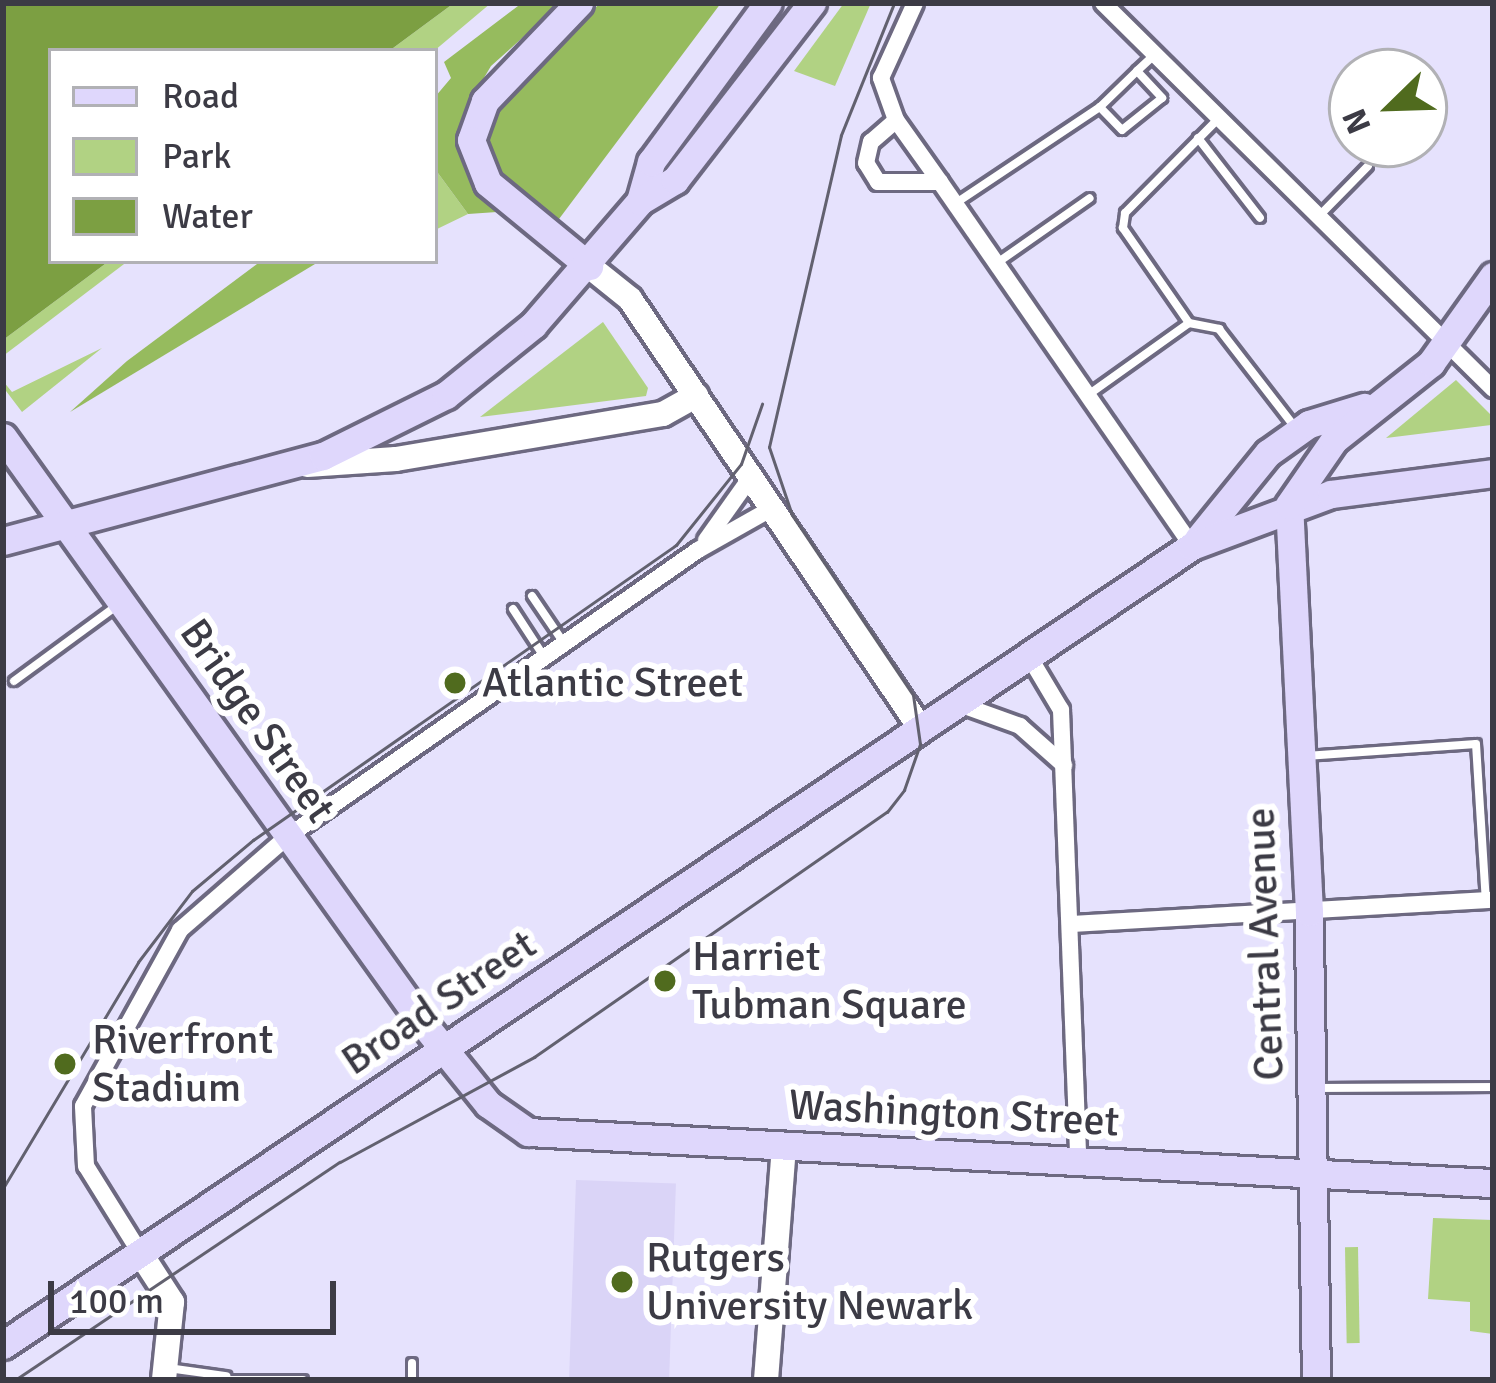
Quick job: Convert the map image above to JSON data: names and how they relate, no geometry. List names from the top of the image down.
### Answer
{
  "streets": {
    "main road": [
      "Bridge Street",
      "Central Avenue",
      "Broad Street",
      "Washington Street"
    ]
  },
  "crossings": [
    ["Bridge Street", "Broad Street"],
    ["Bridge Street", "Washington Street"],
    ["Central Avenue", "Washington Street"],
    ["Broad Street", "Washington Street"]
  ],
  "places": [
    "Atlantic Street",
    "Harriet Tubman Square",
    "Riverfront Stadium",
    "Rutgers University Newark"
  ],
  "legend": ["Road", "Park", "Water"],
  "scale_bar": "100 m",
  "north": "bottom left"
}
